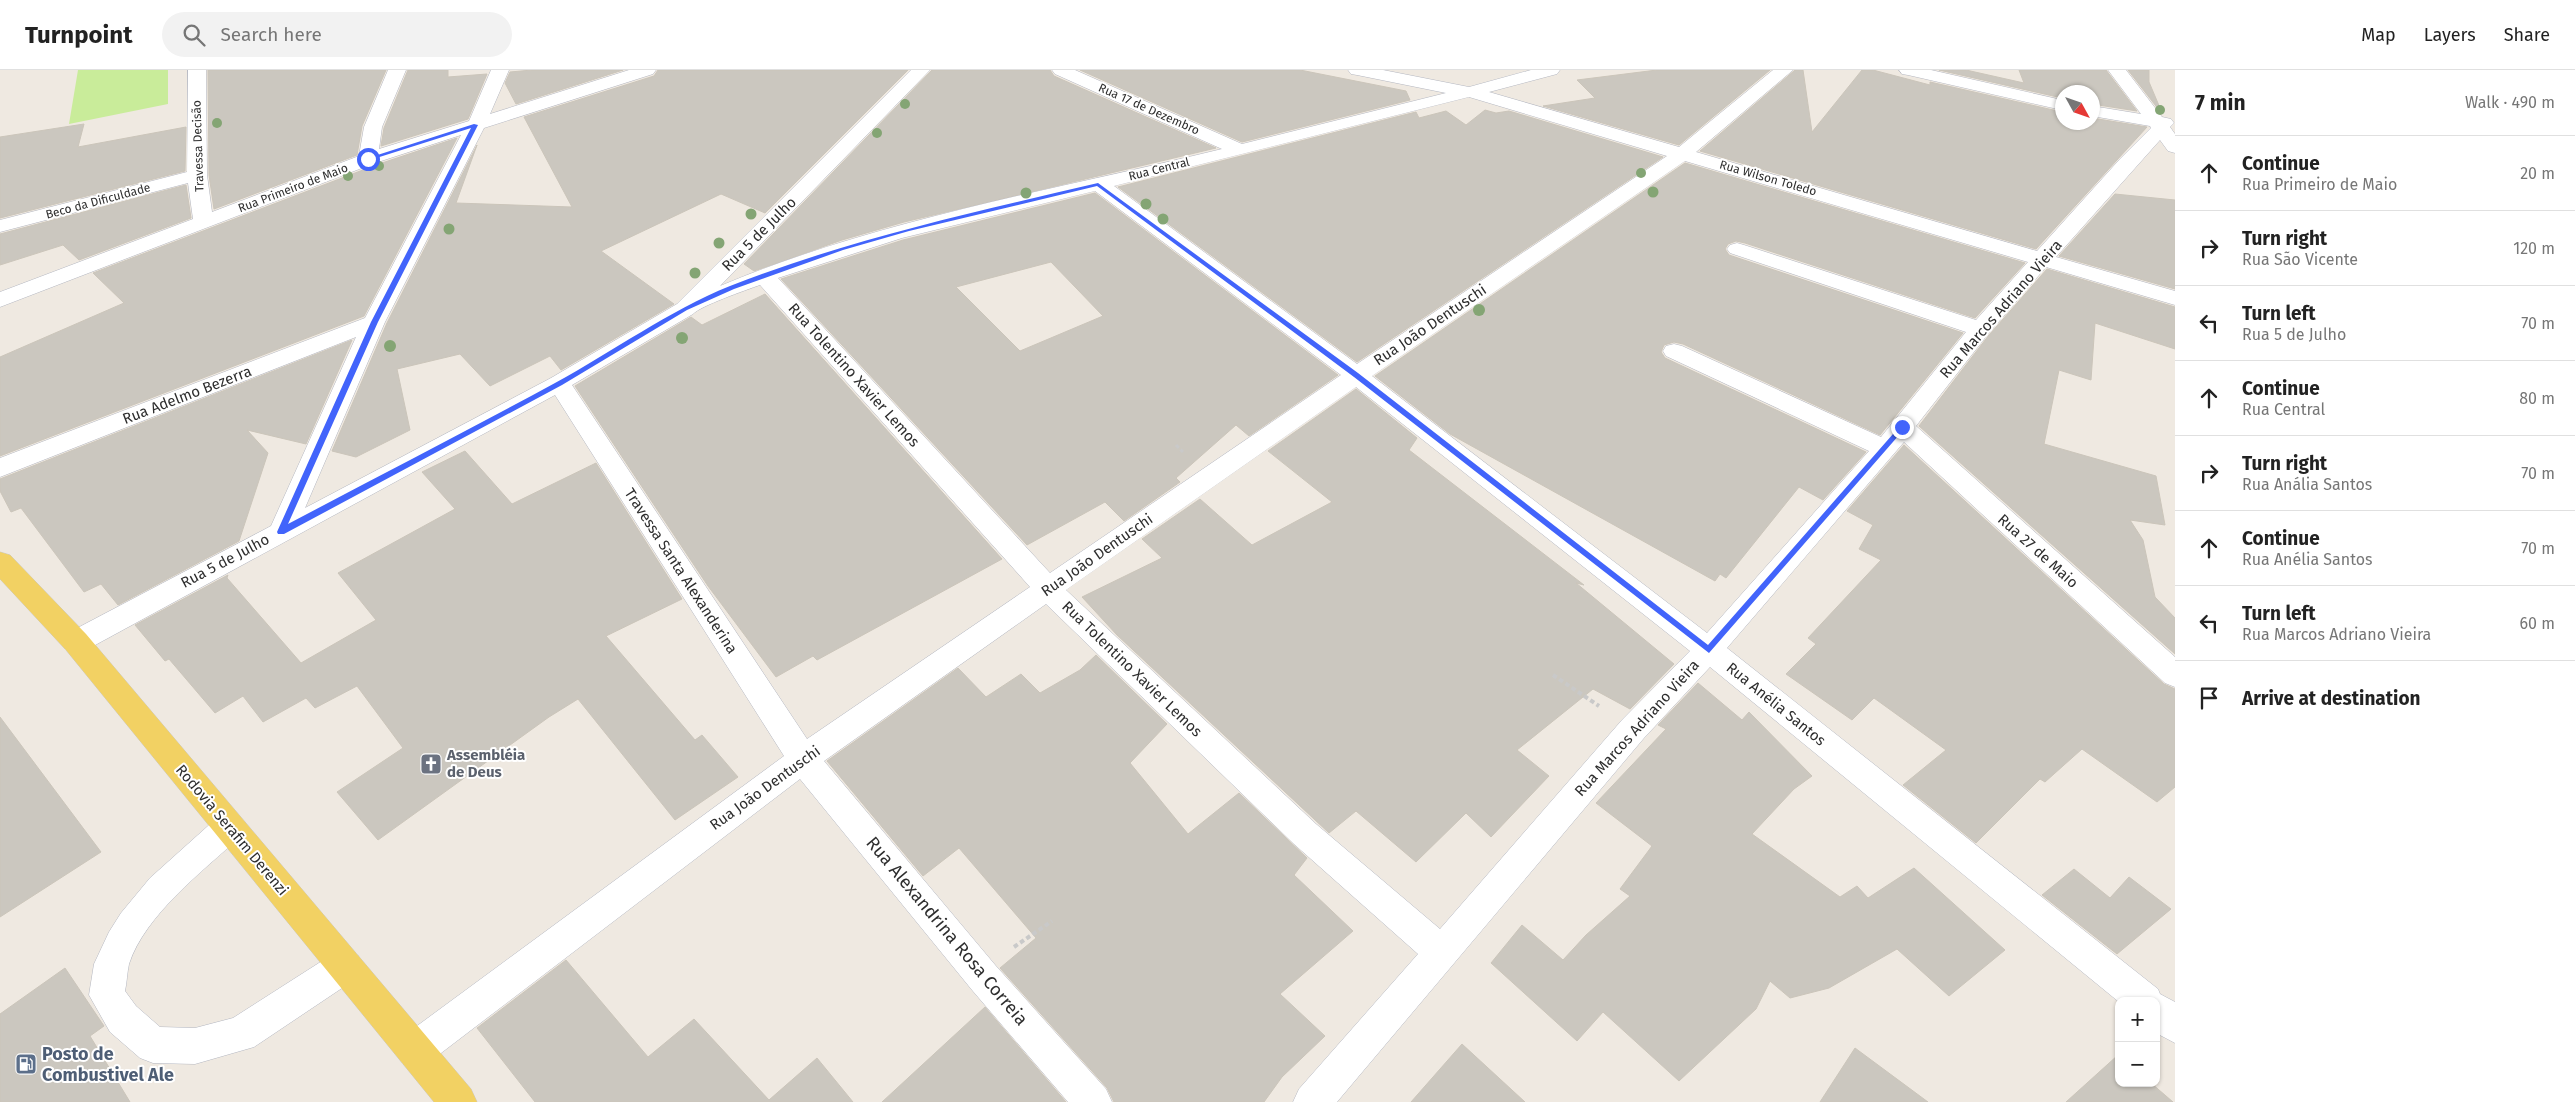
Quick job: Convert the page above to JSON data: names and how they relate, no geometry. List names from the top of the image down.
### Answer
{
  "streets": {
    "main road": ["Rodovia Serafim Derenzi"],
    "street": [
      "Rua 17 de Dezembro",
      "Travessa Decisão",
      "Rua Central",
      "Rua Wilson Toledo",
      "Rua Primeiro de Maio",
      "Beco da Dificuldade",
      "Rua 5 de Julho",
      "Rua Marcos Adriano Vieira",
      "Rua João Dentuschi",
      "Rua Tolentino Xavier Lemos",
      "Rua Adelmo Bezerra",
      "Rua 27 de Maio",
      "Travessa Santa Alexanderina",
      "Rua Anélia Santos",
      "Rua Alexandrina Rosa Correia"
    ]
  },
  "crossings": [
    ["Rua 17 de Dezembro", "Rua Central"],
    ["Travessa Decisão", "Rua Primeiro de Maio"],
    ["Travessa Decisão", "Beco da Dificuldade"],
    ["Rua Central", "Rua Wilson Toledo"],
    ["Rua Central", "Rua 5 de Julho"],
    ["Rua Central", "Rua Tolentino Xavier Lemos"],
    ["Rua Central", "Rua Anélia Santos"],
    ["Rua Wilson Toledo", "Rua Marcos Adriano Vieira"],
    ["Rua Wilson Toledo", "Rua João Dentuschi"],
    ["Rua 5 de Julho", "Travessa Santa Alexanderina"],
    ["Rua 5 de Julho", "Rodovia Serafim Derenzi"],
    ["Rua Marcos Adriano Vieira", "Rua Tolentino Xavier Lemos"],
    ["Rua Marcos Adriano Vieira", "Rua 27 de Maio"],
    ["Rua Marcos Adriano Vieira", "Rua Anélia Santos"],
    ["Rua João Dentuschi", "Rua Tolentino Xavier Lemos"],
    ["Rua João Dentuschi", "Travessa Santa Alexanderina"],
    ["Rua João Dentuschi", "Rua Anélia Santos"],
    ["Rua João Dentuschi", "Rodovia Serafim Derenzi"],
    ["Rua João Dentuschi", "Rua Alexandrina Rosa Correia"],
    ["Travessa Santa Alexanderina", "Rua Alexandrina Rosa Correia"]
  ],
  "places": {
    "church": ["Assembléia de Deus"],
    "fuel station": ["Posto de Combustivel Ale"]
  },
  "north": "bottom right",
  "page": {
    "header": "Turnpoint",
    "search": "Search here",
    "nav": ["Map", "Layers", "Share"],
    "heading": ["7 min", "Walk · 490 m"],
    "list": [
      ["Continue", "Rua Primeiro de Maio", "20 m"],
      ["Turn right", "Rua São Vicente", "120 m"],
      ["Turn left", "Rua 5 de Julho", "70 m"],
      ["Continue", "Rua Central", "80 m"],
      ["Turn right", "Rua Anália Santos", "70 m"],
      ["Continue", "Rua Anélia Santos", "70 m"],
      ["Turn left", "Rua Marcos Adriano Vieira", "60 m"],
      "Arrive at destination"
    ],
    "map_buttons": ["+", "−"]
  }
}
